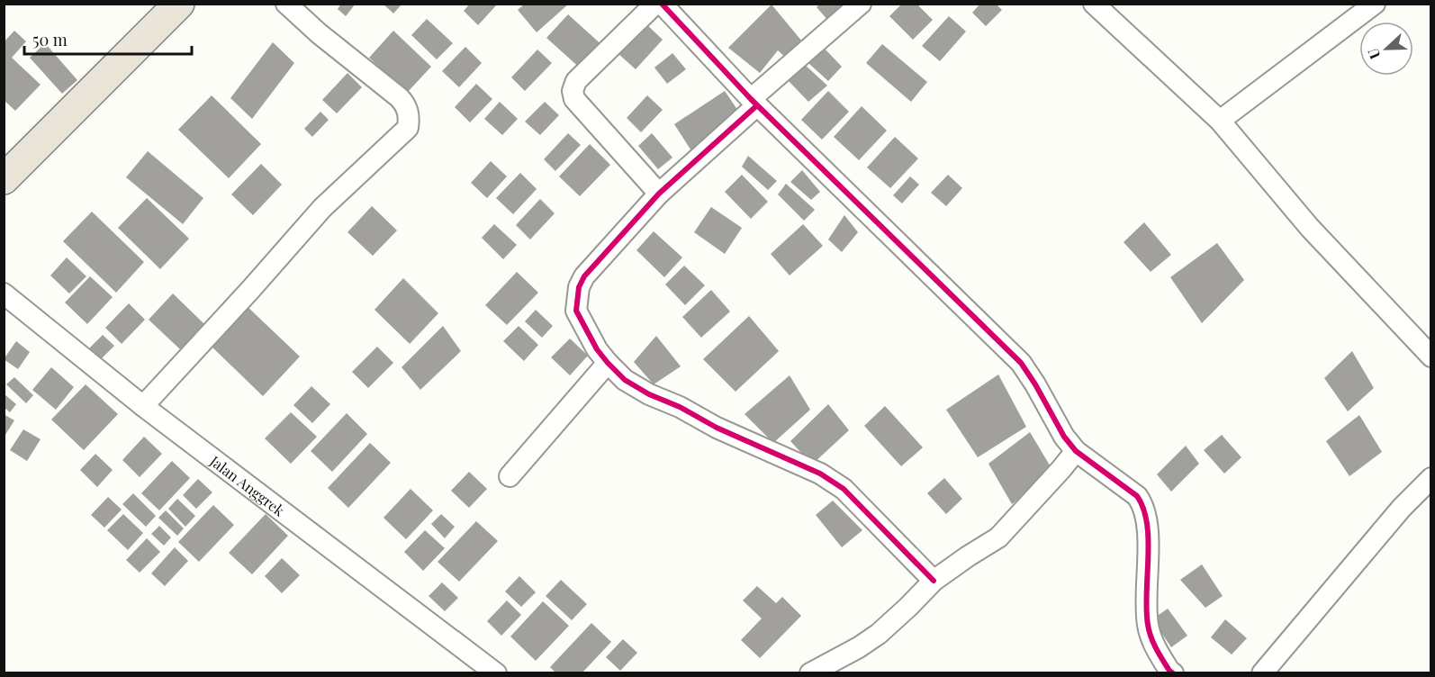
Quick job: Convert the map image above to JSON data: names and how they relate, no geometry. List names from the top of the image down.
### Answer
{
  "streets": {
    "street": ["Jalan Anggrek"]
  },
  "scale_bar": "50 m",
  "north": "left"
}
